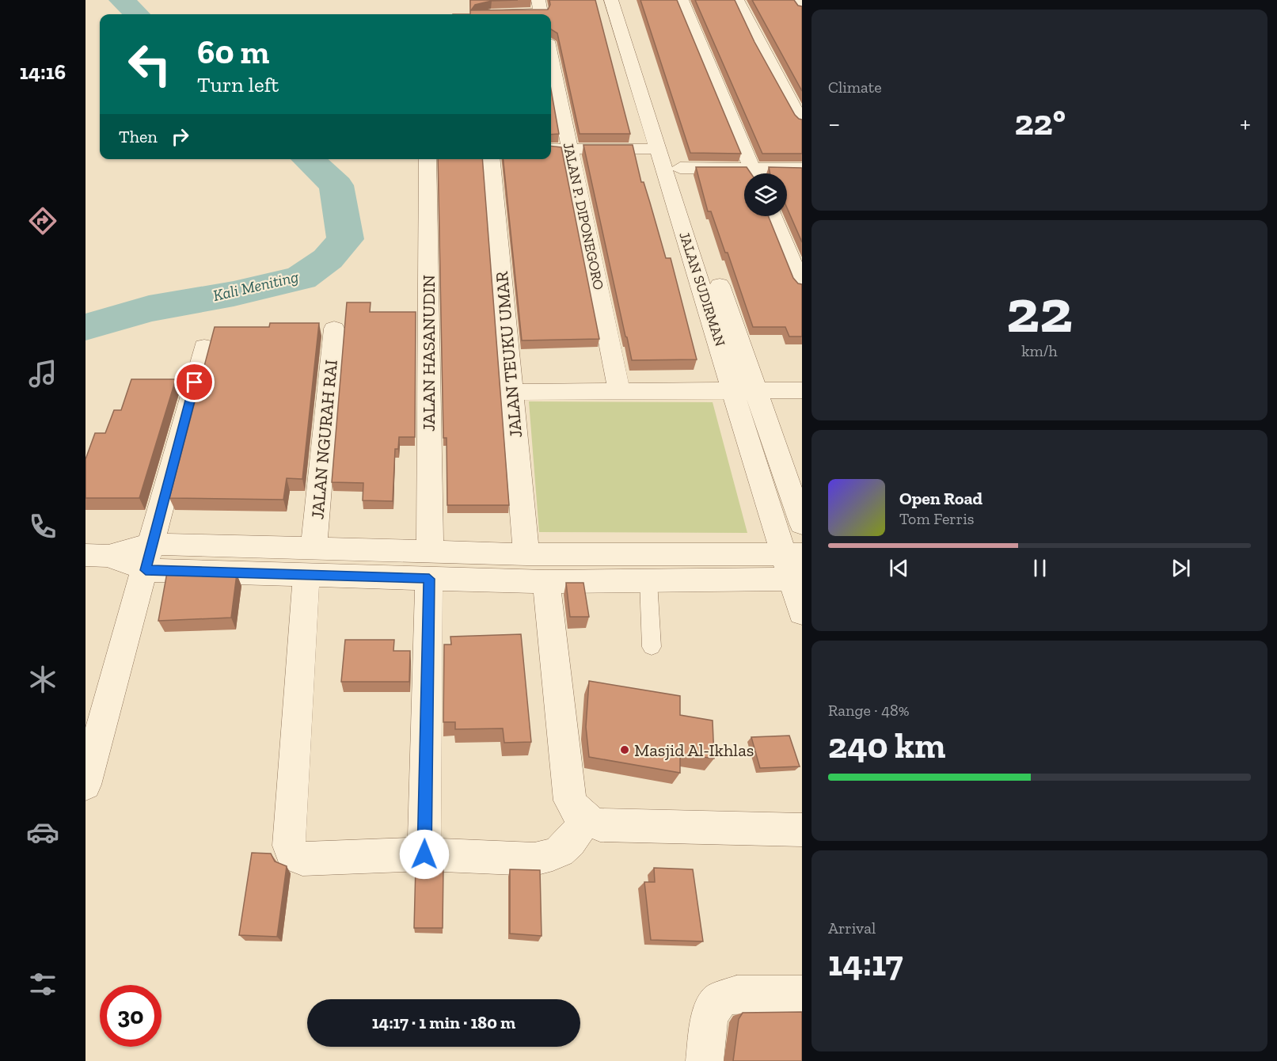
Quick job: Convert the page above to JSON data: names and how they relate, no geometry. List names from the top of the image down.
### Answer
{
  "streets": {
    "street": [
      "JALAN P. DIPONEGORO",
      "JALAN SUDIRMAN",
      "JALAN HASANUDIN",
      "JALAN TEUKU UMAR",
      "JALAN NGURAH RAI"
    ]
  },
  "crossings": [
    ["JALAN HASANUDIN", "JALAN NGURAH RAI"]
  ],
  "water": ["Kali Meniting"],
  "places": ["Masjid Al-Ikhlas"],
  "page": {
    "tabs": "14:16",
    "tile": [
      "Climate",
      ["22", "km/h"],
      ["Range · 48%", "240 km"],
      ["Arrival", "14:17"]
    ],
    "turn": ["60 m", "Turn left"],
    "heat": ["−", "22°", "+"],
    "then": "Then",
    "song": ["Open Road", "Tom Ferris"],
    "limit": "30",
    "trip": "14:17 · 1 min · 180 m"
  }
}
